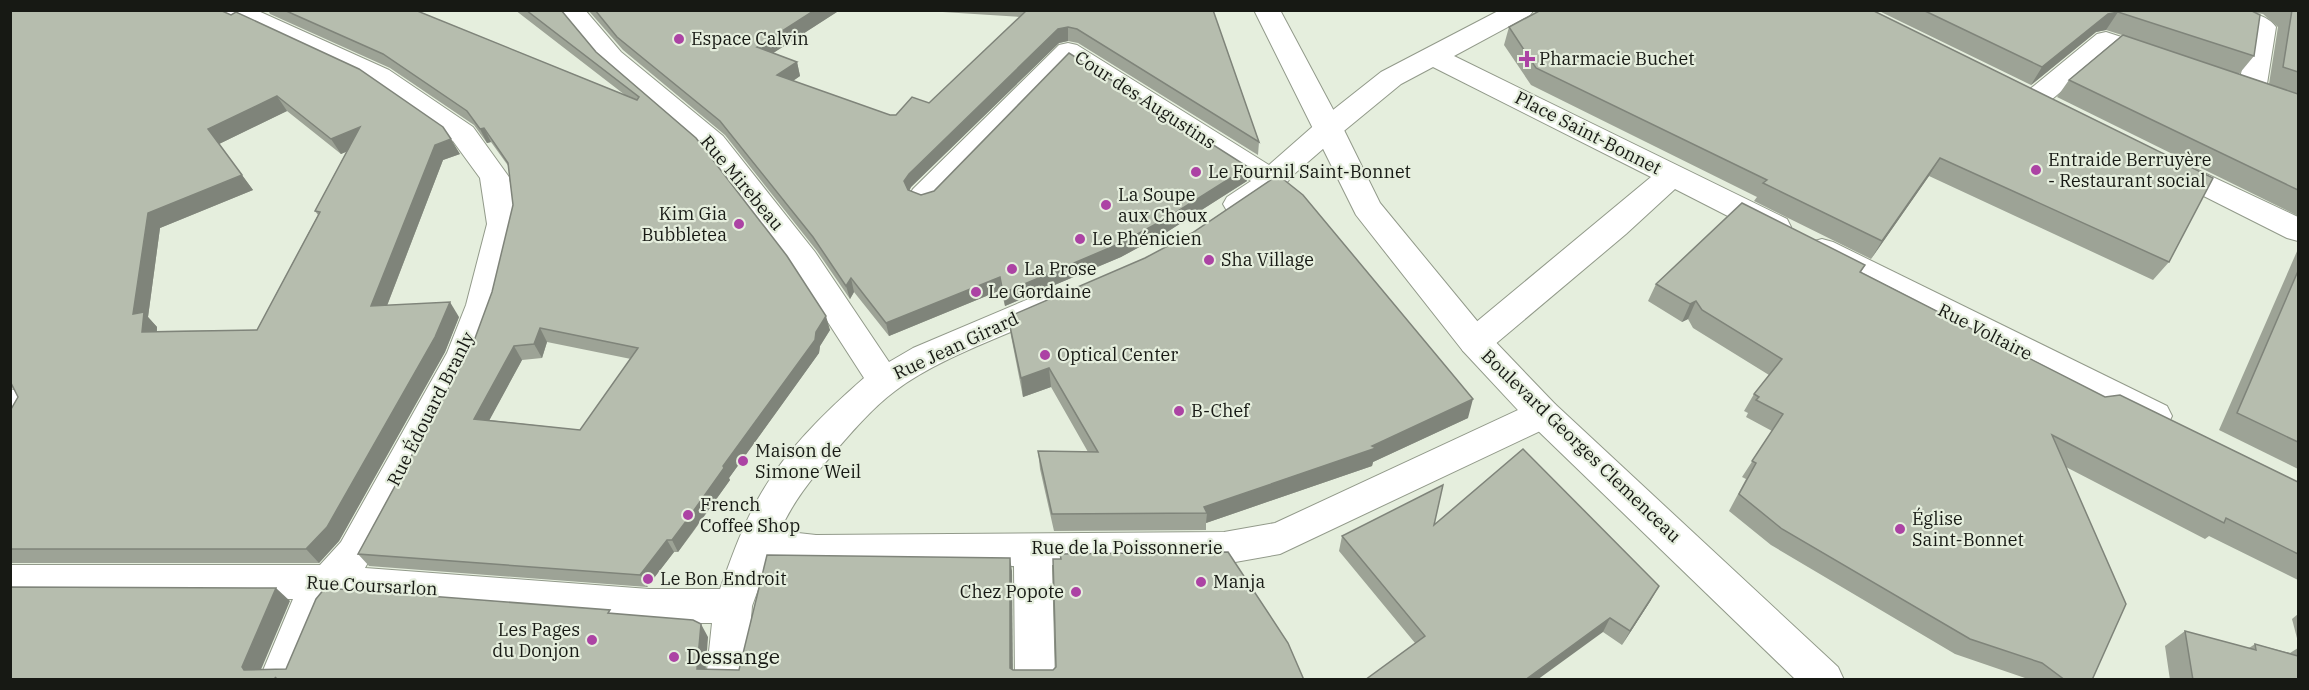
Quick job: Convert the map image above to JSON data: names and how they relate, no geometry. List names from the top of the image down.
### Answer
{
  "streets": {
    "street": [
      "Cour des Augustins",
      "Place Saint-Bonnet",
      "Rue Mirebeau",
      "Rue Voltaire",
      "Rue Jean Girard",
      "Rue Édouard Branly",
      "Boulevard Georges Clemenceau",
      "Rue de la Poissonnerie",
      "Rue Coursarlon"
    ]
  },
  "crossings": [
    ["Place Saint-Bonnet", "Rue Voltaire"],
    ["Place Saint-Bonnet", "Boulevard Georges Clemenceau"],
    ["Rue Mirebeau", "Rue Jean Girard"],
    ["Rue Jean Girard", "Rue de la Poissonnerie"],
    ["Rue Jean Girard", "Rue Coursarlon"],
    ["Rue Édouard Branly", "Rue Coursarlon"],
    ["Boulevard Georges Clemenceau", "Rue de la Poissonnerie"]
  ],
  "places": {
    "other": [
      "Espace Calvin",
      "Entraide Berruyère - Restaurant social",
      "Le Fournil Saint-Bonnet",
      "La Soupe aux Choux",
      "Kim Gia Bubbletea",
      "Le Phénicien",
      "Sha Village",
      "La Prose",
      "Le Gordaine",
      "Optical Center",
      "B-Chef",
      "Maison de Simone Weil",
      "French Coffee Shop",
      "Église Saint-Bonnet",
      "Le Bon Endroit",
      "Manja",
      "Chez Popote",
      "Les Pages du Donjon",
      "Dessange"
    ],
    "health": ["Pharmacie Buchet"]
  }
}
